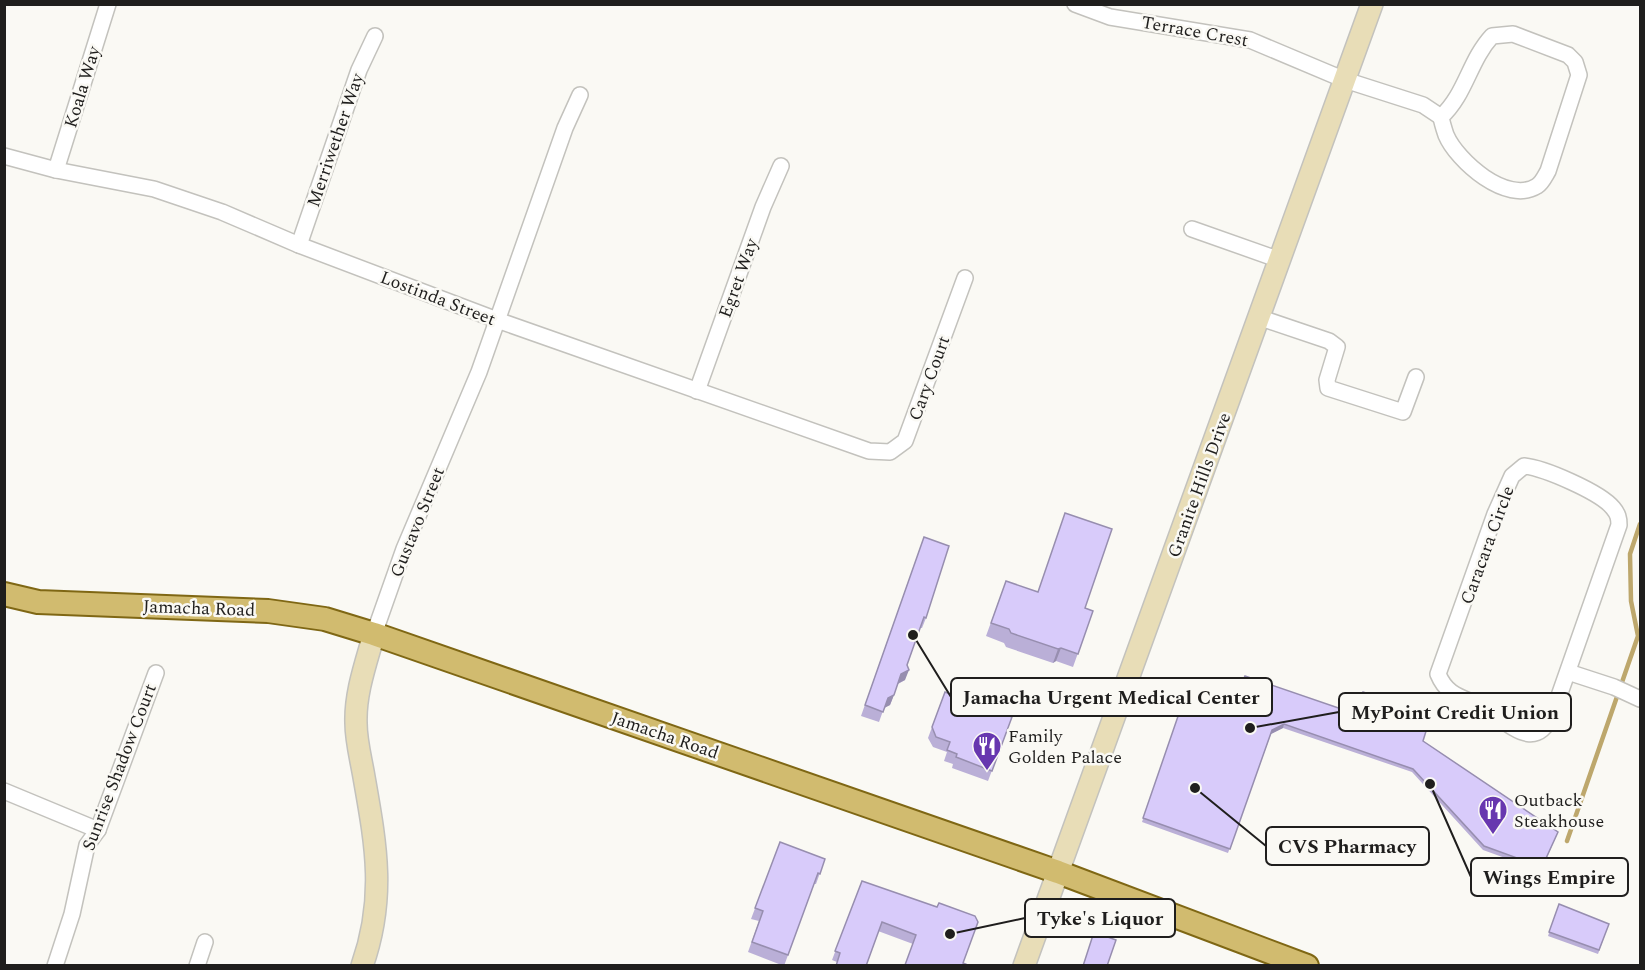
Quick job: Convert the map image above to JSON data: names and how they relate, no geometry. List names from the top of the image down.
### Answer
{
  "streets": {
    "main road": ["Jamacha Road"],
    "street": [
      "Terrace Crest",
      "Koala Way",
      "Merriwether Way",
      "Egret Way",
      "Lostinda Street",
      "Cary Court",
      "Granite Hills Drive",
      "Gustavo Street",
      "Caracara Circle",
      "Sunrise Shadow Court"
    ]
  },
  "crossings": [
    ["Terrace Crest", "Granite Hills Drive"],
    ["Koala Way", "Lostinda Street"],
    ["Merriwether Way", "Lostinda Street"],
    ["Egret Way", "Lostinda Street"],
    ["Lostinda Street", "Cary Court"],
    ["Lostinda Street", "Gustavo Street"],
    ["Granite Hills Drive", "Jamacha Road"],
    ["Gustavo Street", "Jamacha Road"]
  ],
  "places": {
    "other": [
      "Jamacha Urgent Medical Center",
      "MyPoint Credit Union",
      "Wings Empire",
      "CVS Pharmacy",
      "Tyke's Liquor"
    ],
    "restaurant": ["Family Golden Palace", "Outback Steakhouse"]
  }
}
